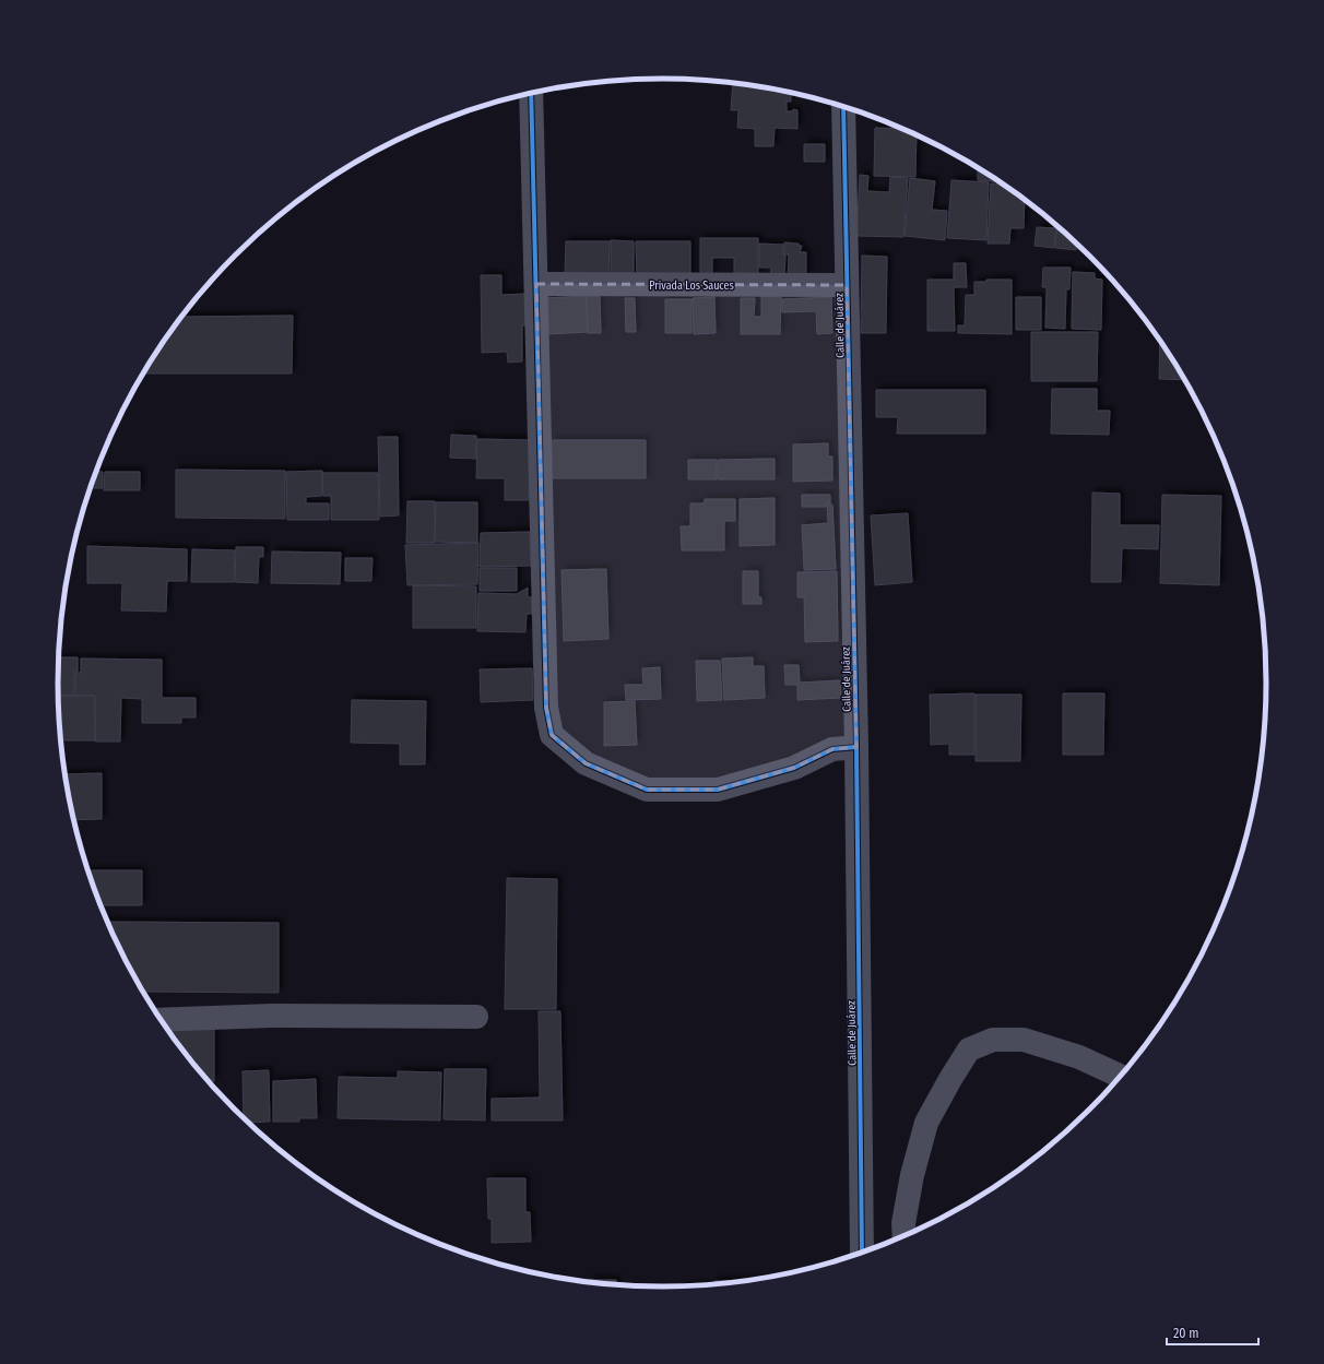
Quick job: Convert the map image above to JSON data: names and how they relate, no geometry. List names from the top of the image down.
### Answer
{
  "streets": {
    "street": ["Privada Los Sauces", "Calle de Juárez"]
  },
  "crossings": [
    ["Privada Los Sauces", "Calle de Juárez"]
  ],
  "scale_bar": "20 m"
}
